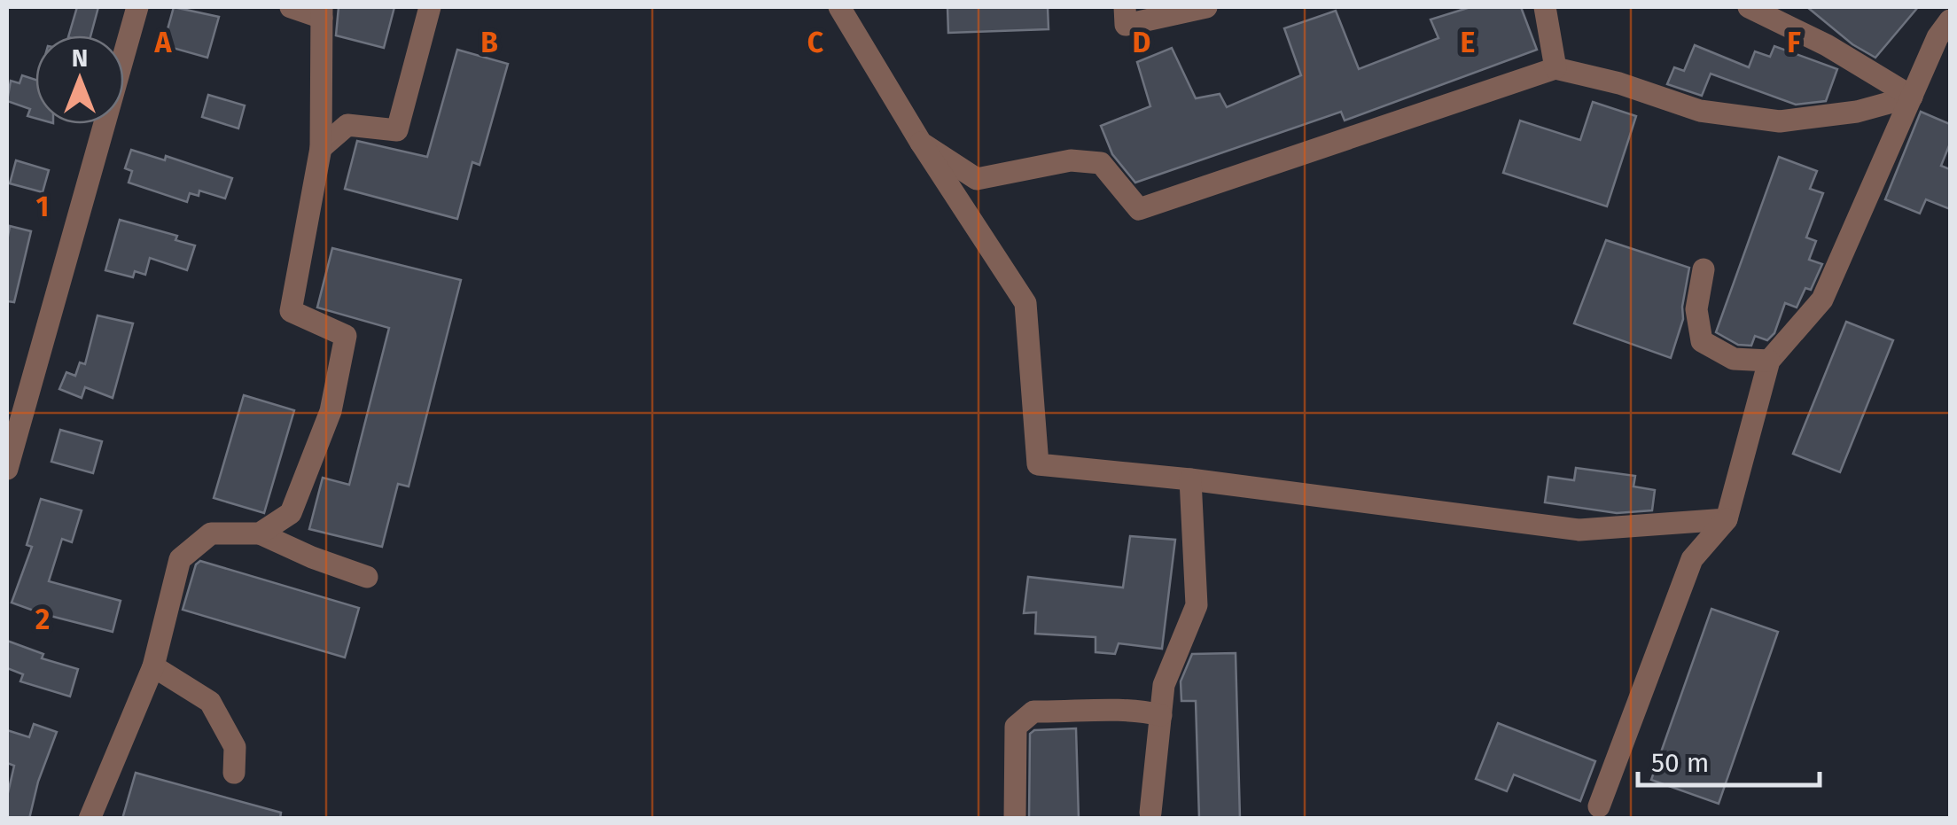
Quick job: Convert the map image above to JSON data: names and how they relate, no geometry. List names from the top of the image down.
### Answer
{
  "scale_bar": "50 m",
  "north": "top",
  "grid": {
    "columns": [
      "A",
      "B",
      "C",
      "D",
      "E",
      "F"
    ],
    "rows": ["1", "2"]
  }
}
